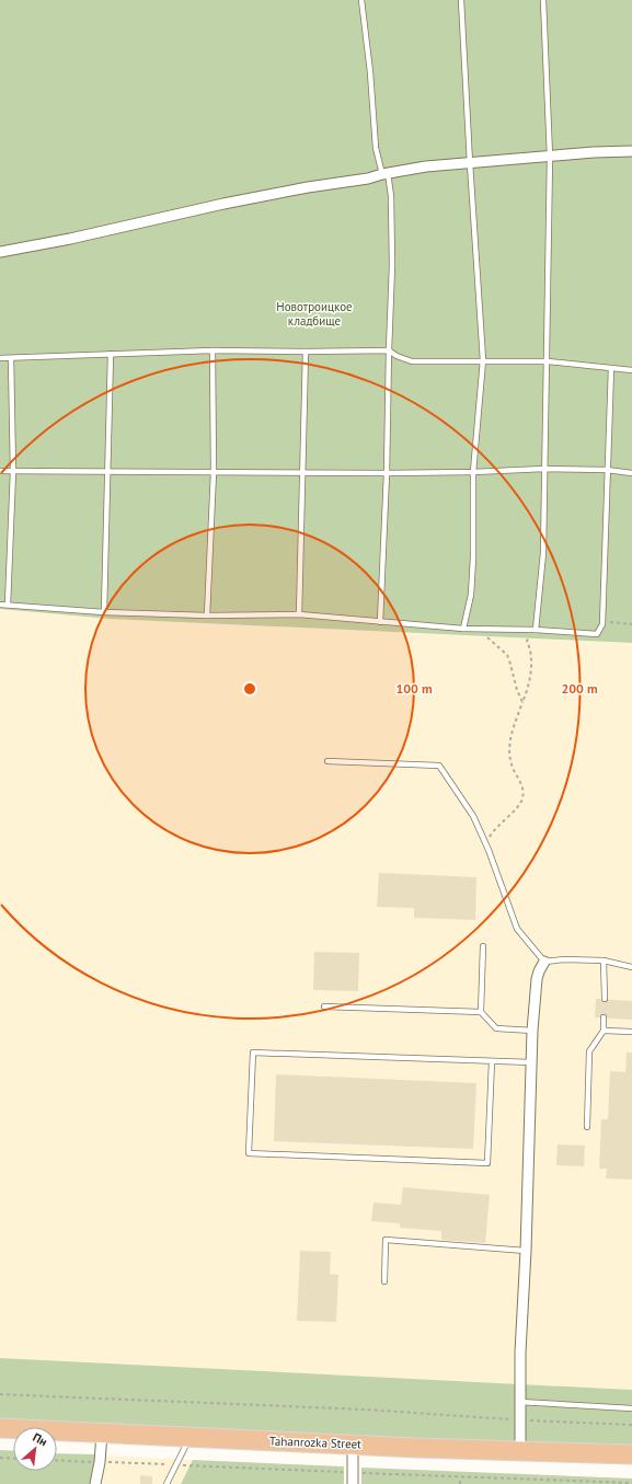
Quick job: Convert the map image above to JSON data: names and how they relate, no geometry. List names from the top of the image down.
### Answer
{
  "streets": {
    "highway": ["Tahanrozka Street"]
  },
  "parks": ["Новотроицкое кладбище"],
  "north": "top right",
  "rings": ["100 m", "200 m"]
}
